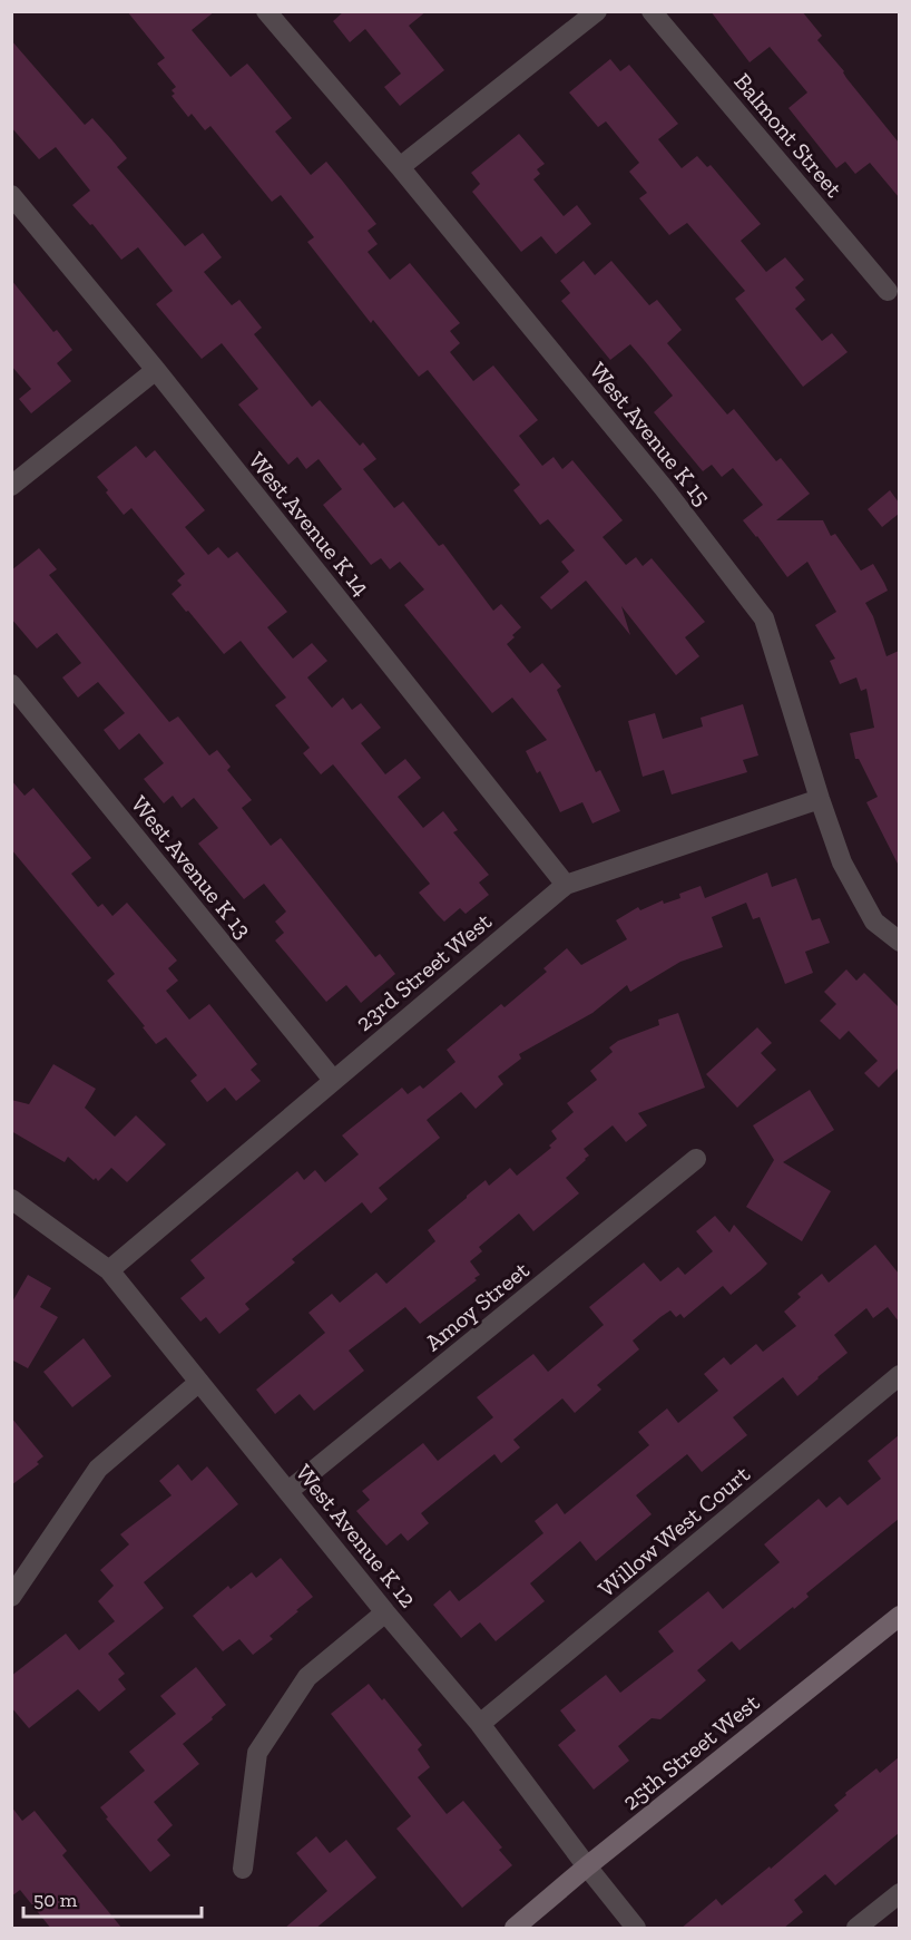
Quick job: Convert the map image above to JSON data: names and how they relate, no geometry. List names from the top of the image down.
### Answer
{
  "streets": {
    "street": [
      "Balmont Street",
      "West Avenue K 15",
      "West Avenue K 14",
      "West Avenue K 13",
      "23rd Street West",
      "Amoy Street",
      "Willow West Court",
      "West Avenue K 12",
      "25th Street West"
    ]
  },
  "crossings": [
    ["West Avenue K 15", "23rd Street West"],
    ["West Avenue K 14", "23rd Street West"],
    ["West Avenue K 13", "23rd Street West"],
    ["23rd Street West", "West Avenue K 12"],
    ["Amoy Street", "West Avenue K 12"],
    ["Willow West Court", "West Avenue K 12"],
    ["West Avenue K 12", "25th Street West"]
  ],
  "scale_bar": "50 m"
}
